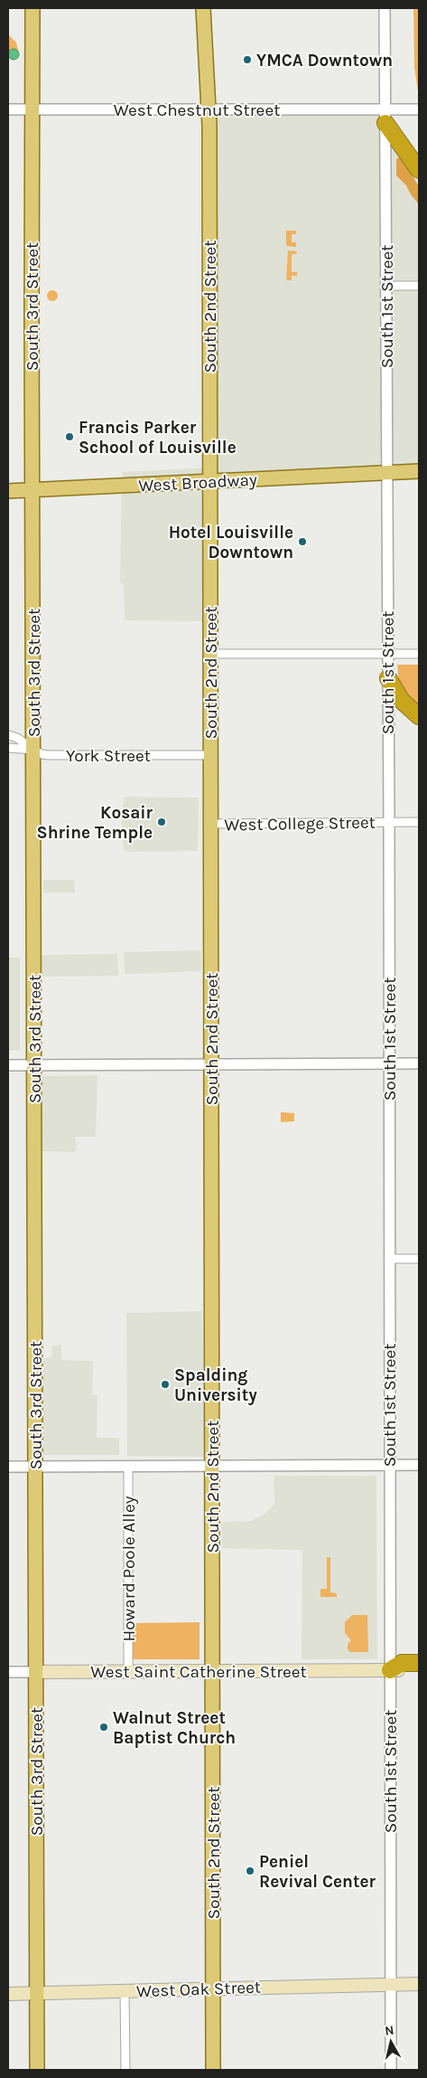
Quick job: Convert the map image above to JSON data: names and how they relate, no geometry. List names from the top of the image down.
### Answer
{
  "streets": {
    "main road": [
      "South 3rd Street",
      "South 2nd Street",
      "West Broadway",
      "West Saint Catherine Street",
      "West Oak Street"
    ],
    "street": [
      "West Chestnut Street",
      "South 1st Street",
      "York Street",
      "West College Street",
      "Howard Poole Alley"
    ]
  },
  "crossings": [
    ["West Chestnut Street", "South 3rd Street"],
    ["West Chestnut Street", "South 2nd Street"],
    ["West Chestnut Street", "South 1st Street"],
    ["South 3rd Street", "West Broadway"],
    ["South 3rd Street", "York Street"],
    ["South 3rd Street", "West Saint Catherine Street"],
    ["South 3rd Street", "West Oak Street"],
    ["South 2nd Street", "West Broadway"],
    ["South 2nd Street", "York Street"],
    ["South 2nd Street", "West College Street"],
    ["South 2nd Street", "West Saint Catherine Street"],
    ["South 2nd Street", "West Oak Street"],
    ["South 1st Street", "West Broadway"],
    ["South 1st Street", "West College Street"],
    ["South 1st Street", "West Saint Catherine Street"],
    ["South 1st Street", "West Oak Street"],
    ["Howard Poole Alley", "West Saint Catherine Street"]
  ],
  "places": [
    "YMCA Downtown",
    "Francis Parker School of Louisville",
    "Hotel Louisville Downtown",
    "Kosair Shrine Temple",
    "Spalding University",
    "Walnut Street Baptist Church",
    "Peniel Revival Center"
  ],
  "north": "top"
}
